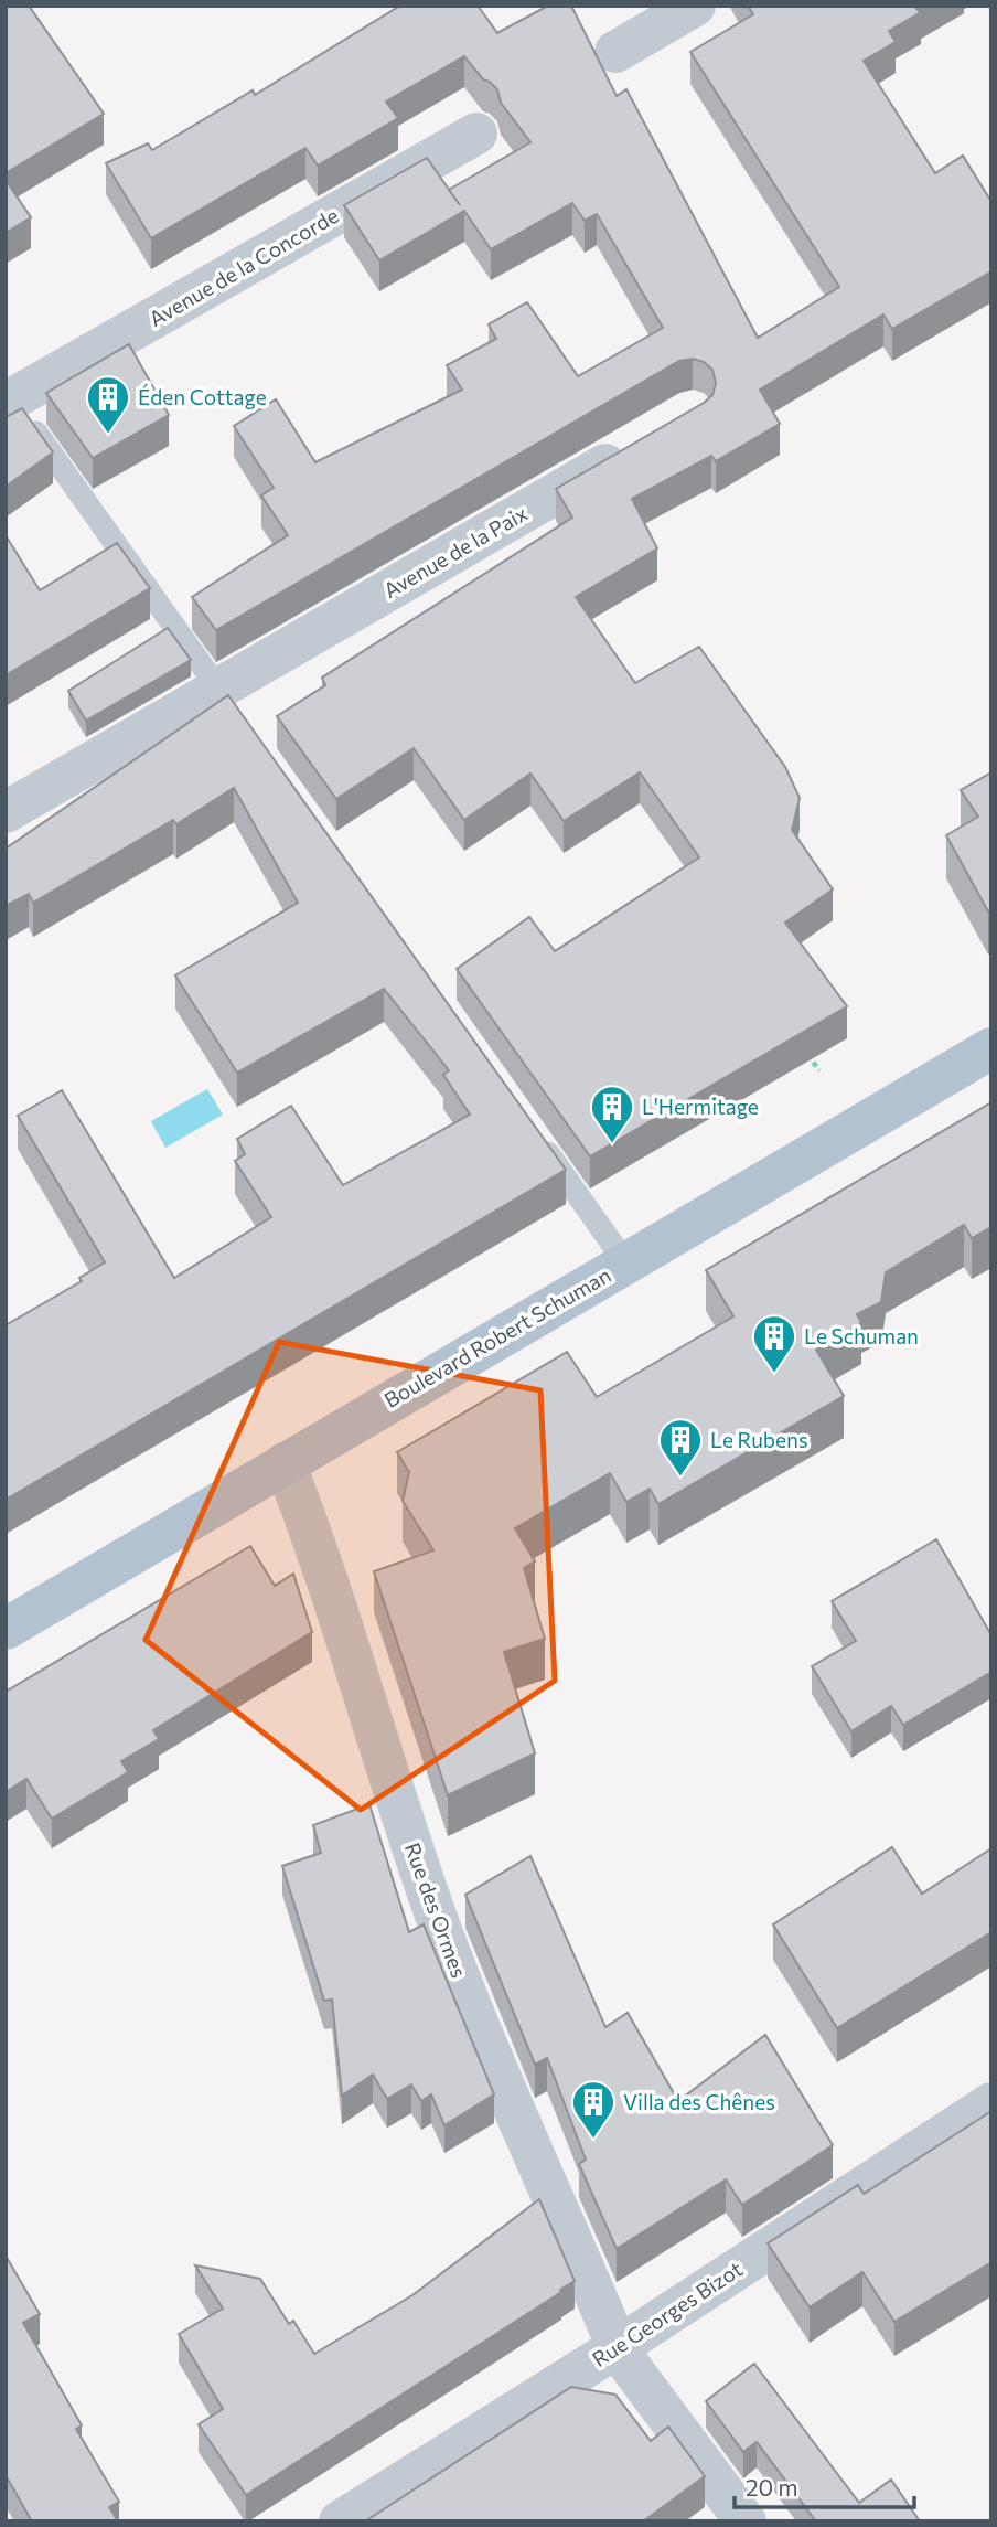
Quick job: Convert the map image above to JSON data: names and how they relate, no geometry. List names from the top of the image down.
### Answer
{
  "streets": {
    "main road": ["Boulevard Robert Schuman"],
    "street": [
      "Avenue de la Concorde",
      "Avenue de la Paix",
      "Rue des Ormes",
      "Rue Georges Bizot"
    ]
  },
  "crossings": [
    ["Boulevard Robert Schuman", "Rue des Ormes"],
    ["Rue des Ormes", "Rue Georges Bizot"]
  ],
  "places": {
    "building": [
      "Éden Cottage",
      "L'Hermitage",
      "Le Schuman",
      "Le Rubens",
      "Villa des Chênes"
    ]
  },
  "scale_bar": "20 m"
}
